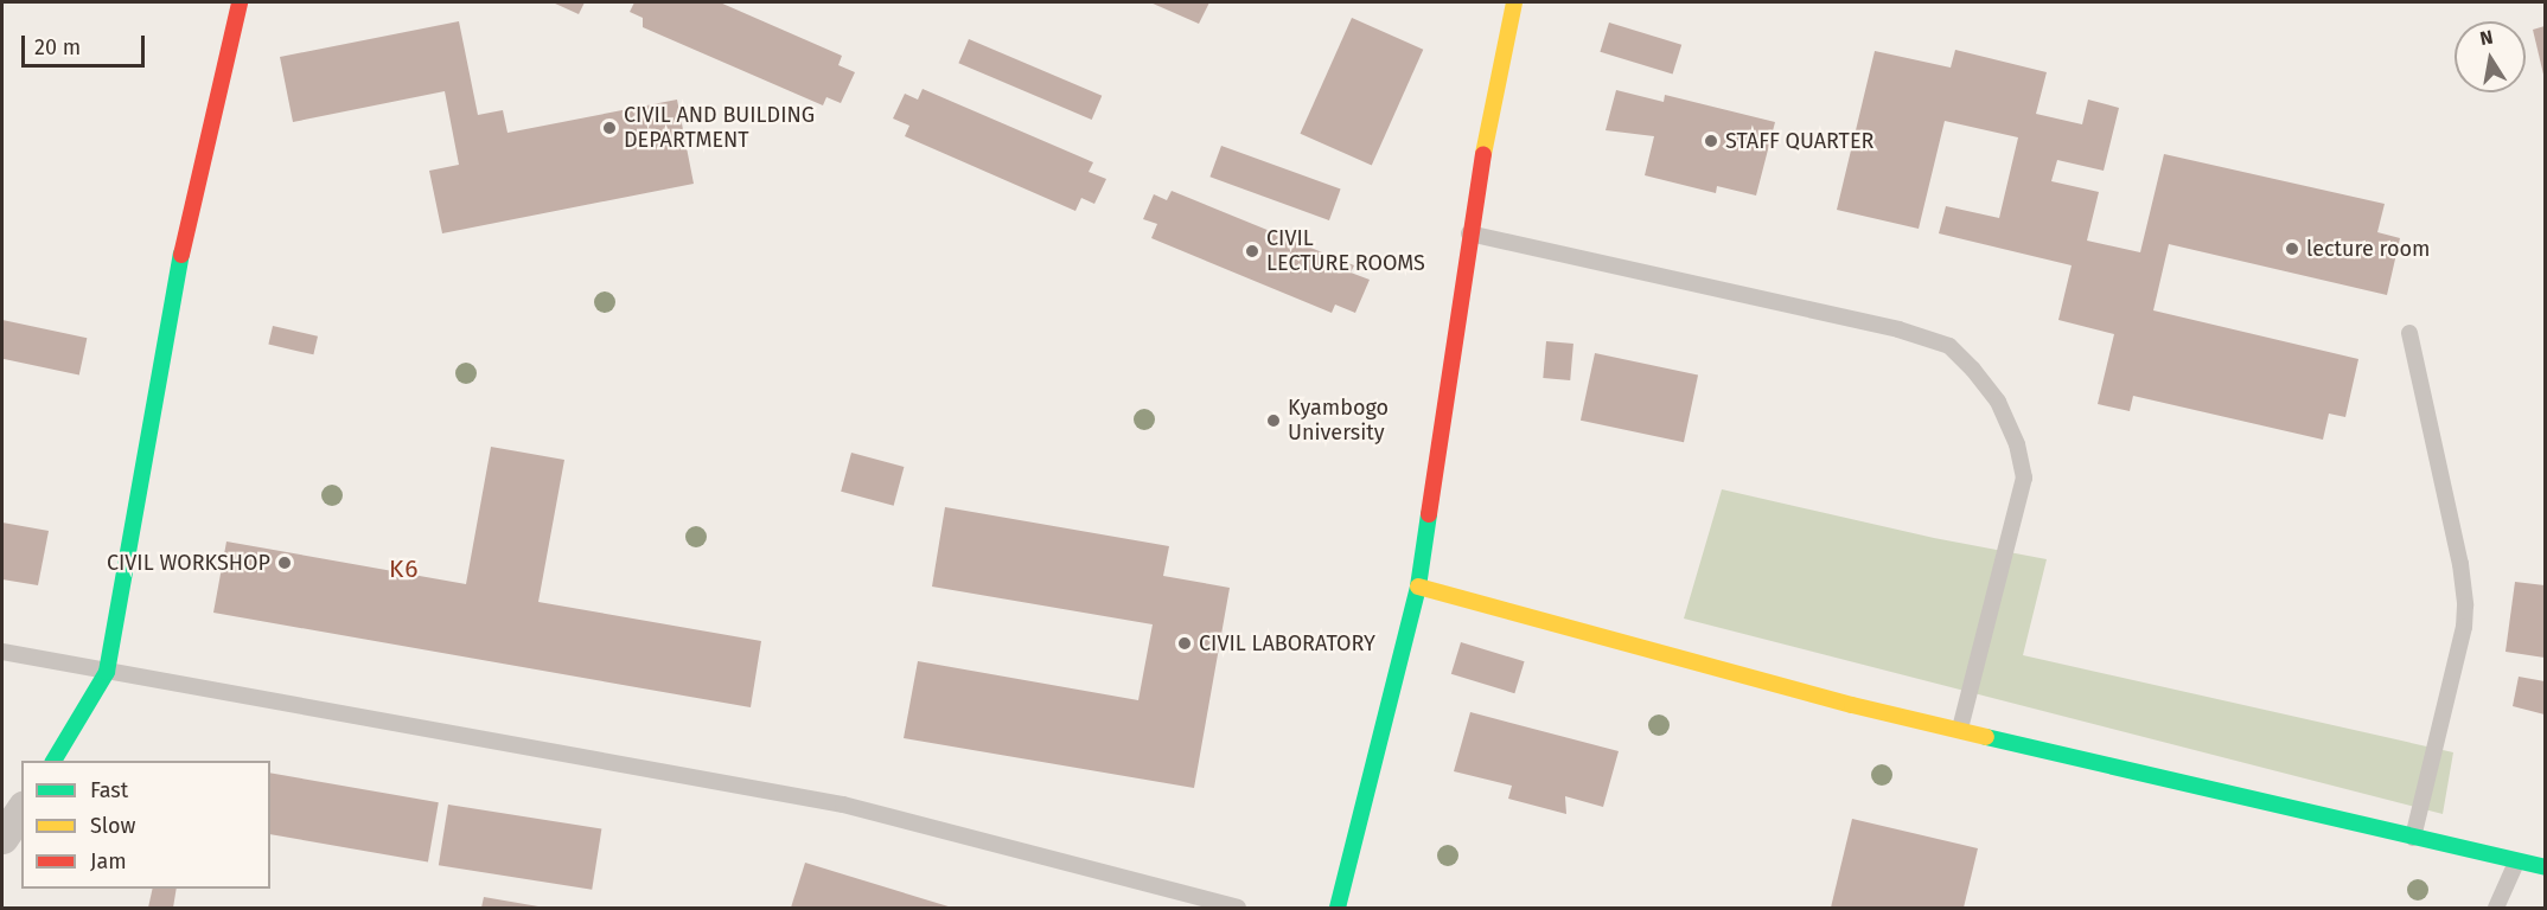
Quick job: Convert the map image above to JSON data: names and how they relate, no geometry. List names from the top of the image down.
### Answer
{
  "districts": ["K6"],
  "places": [
    "CIVIL AND BUILDING DEPARTMENT",
    "STAFF QUARTER",
    "lecture room",
    "CIVIL LECTURE ROOMS",
    "Kyambogo University",
    "CIVIL WORKSHOP",
    "CIVIL LABORATORY"
  ],
  "legend": ["Fast", "Slow", "Jam"],
  "scale_bar": "20 m",
  "north": "top"
}
